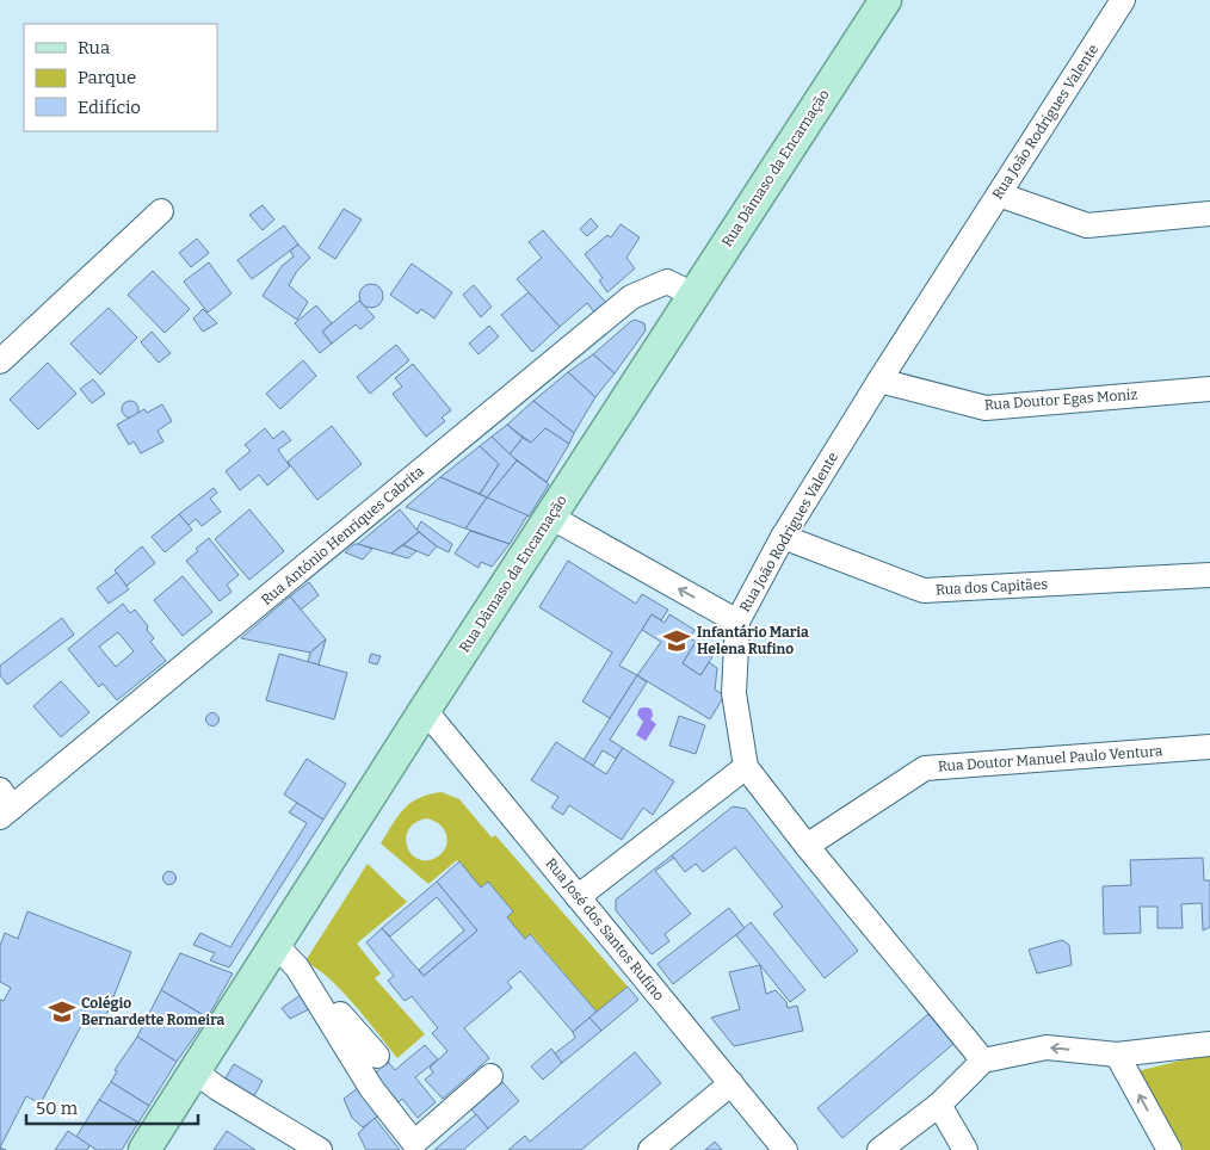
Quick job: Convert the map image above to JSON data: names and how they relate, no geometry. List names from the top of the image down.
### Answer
{
  "streets": {
    "main road": ["Rua Dâmaso da Encarnação"],
    "street": [
      "Rua João Rodrigues Valente",
      "Rua Doutor Egas Moniz",
      "Rua António Henriques Cabrita",
      "Rua dos Capitães",
      "Rua Doutor Manuel Paulo Ventura",
      "Rua José dos Santos Rufino"
    ]
  },
  "crossings": [
    ["Rua João Rodrigues Valente", "Rua Doutor Egas Moniz"],
    ["Rua João Rodrigues Valente", "Rua dos Capitães"],
    ["Rua João Rodrigues Valente", "Rua Doutor Manuel Paulo Ventura"],
    ["Rua Dâmaso da Encarnação", "Rua António Henriques Cabrita"],
    ["Rua Dâmaso da Encarnação", "Rua José dos Santos Rufino"]
  ],
  "places": {
    "school or university": ["Infantário Maria Helena Rufino", "Colégio Bernardette Romeira"]
  },
  "legend": ["Rua", "Parque", "Edifício"],
  "scale_bar": "50 m"
}
